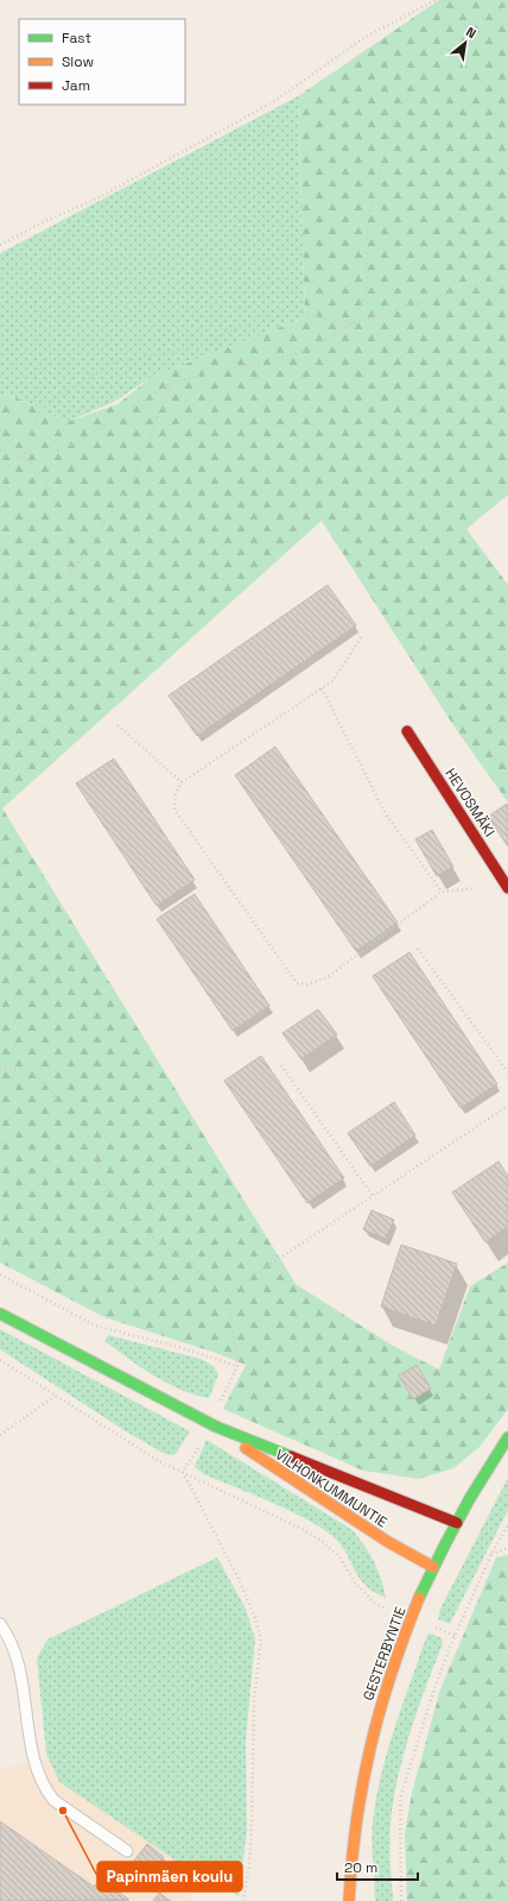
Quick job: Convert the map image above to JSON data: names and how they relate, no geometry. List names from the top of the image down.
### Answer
{
  "streets": {
    "street": ["HEVOSMÄKI", "VILHONKUMMUNTIE", "GESTERBYNTIE"]
  },
  "crossings": [
    ["VILHONKUMMUNTIE", "GESTERBYNTIE"]
  ],
  "places": ["Papinmäen koulu"],
  "legend": ["Fast", "Slow", "Jam"],
  "scale_bar": "20 m",
  "north": "top right"
}
